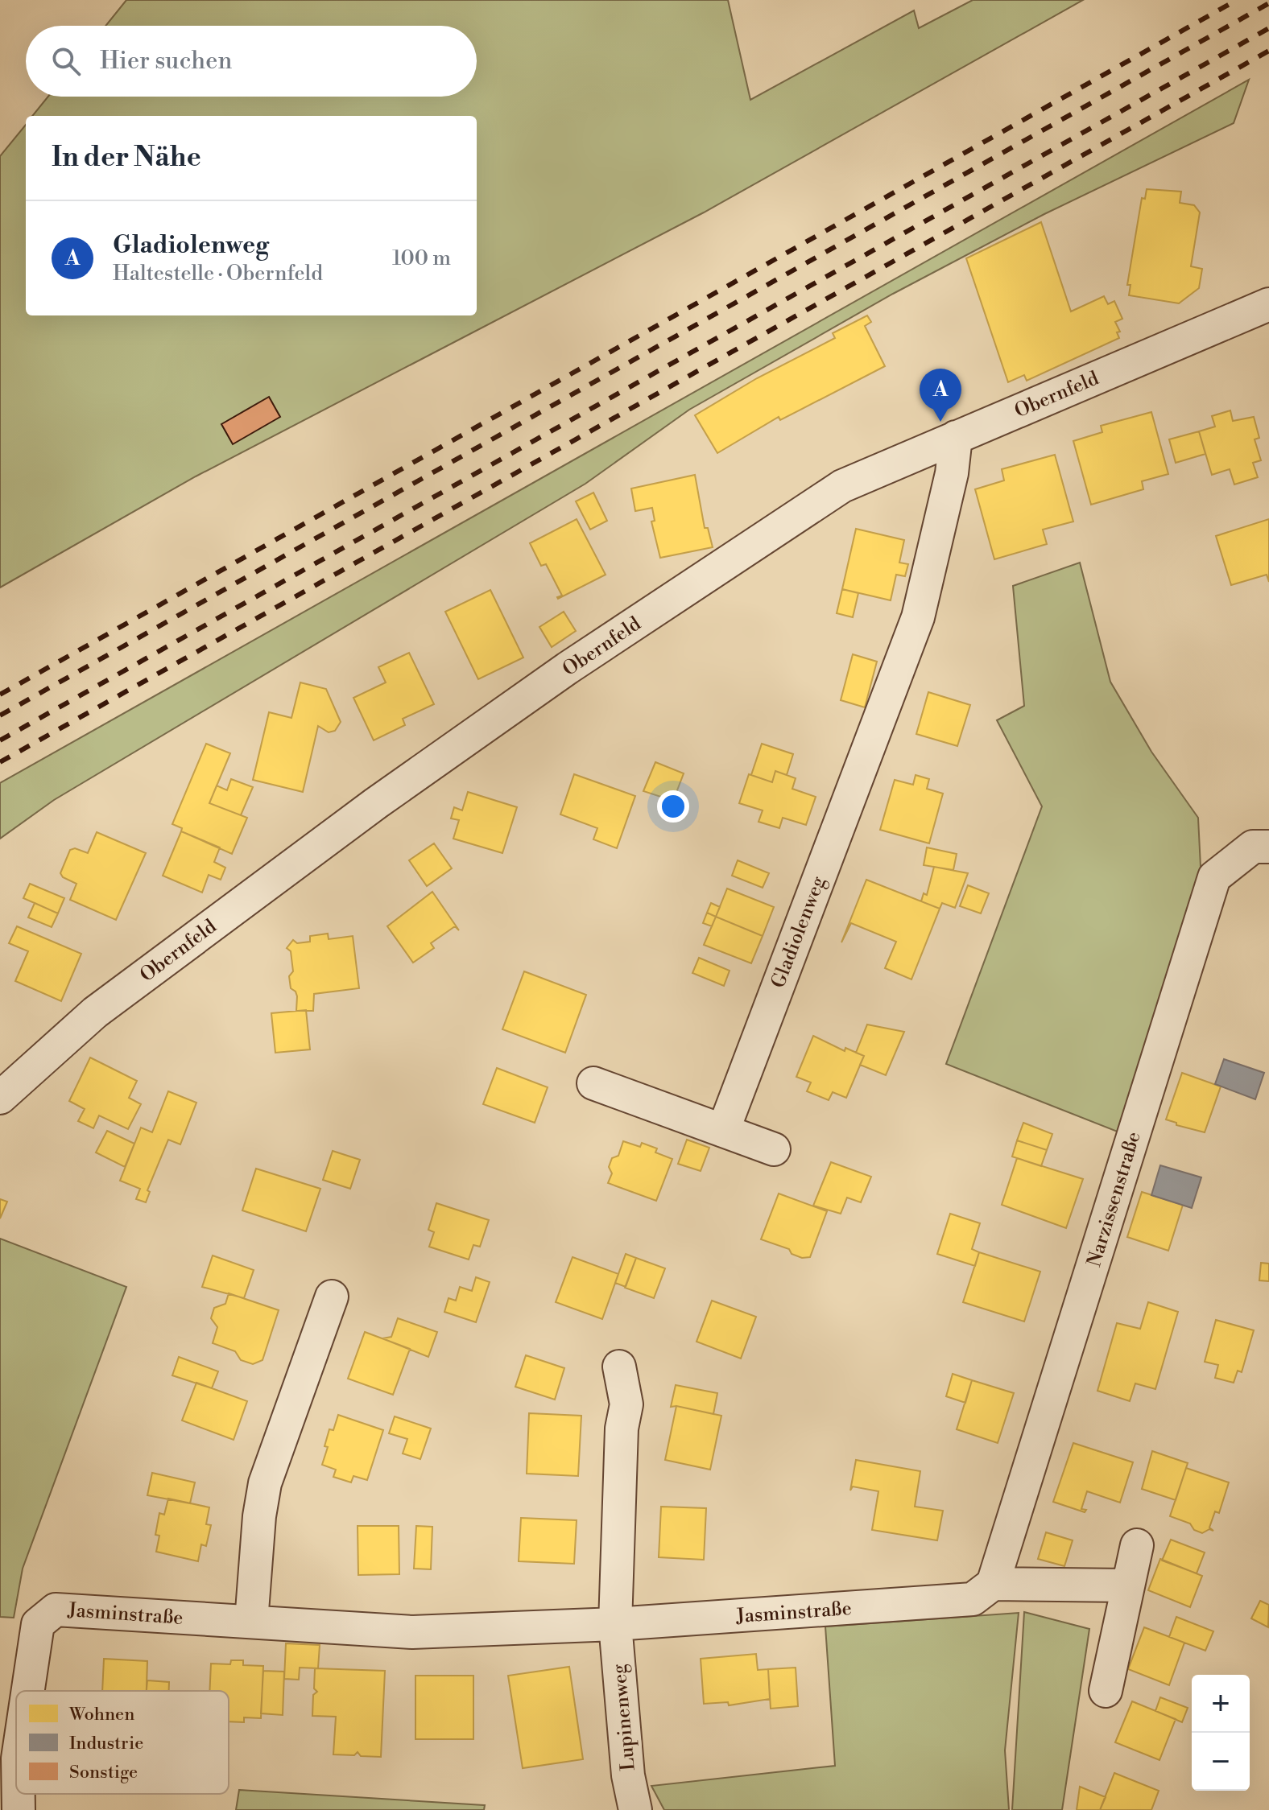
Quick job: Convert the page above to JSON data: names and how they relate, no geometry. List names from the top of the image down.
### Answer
{
  "streets": {
    "street": [
      "Obernfeld",
      "Gladiolenweg",
      "Narzissenstraße",
      "Jasminstraße",
      "Lupinenweg"
    ]
  },
  "crossings": [
    ["Obernfeld", "Gladiolenweg"],
    ["Narzissenstraße", "Jasminstraße"],
    ["Jasminstraße", "Lupinenweg"]
  ],
  "legend": ["Wohnen", "Industrie", "Sonstige"],
  "page": {
    "search": "Hier suchen",
    "heading": "In der Nähe",
    "list": [
      {
        "mark": "A",
        "name": "Gladiolenweg",
        "note": "Haltestelle · Obernfeld",
        "value": "100 m"
      }
    ],
    "pins": "A",
    "map_buttons": ["+", "−"]
  }
}
